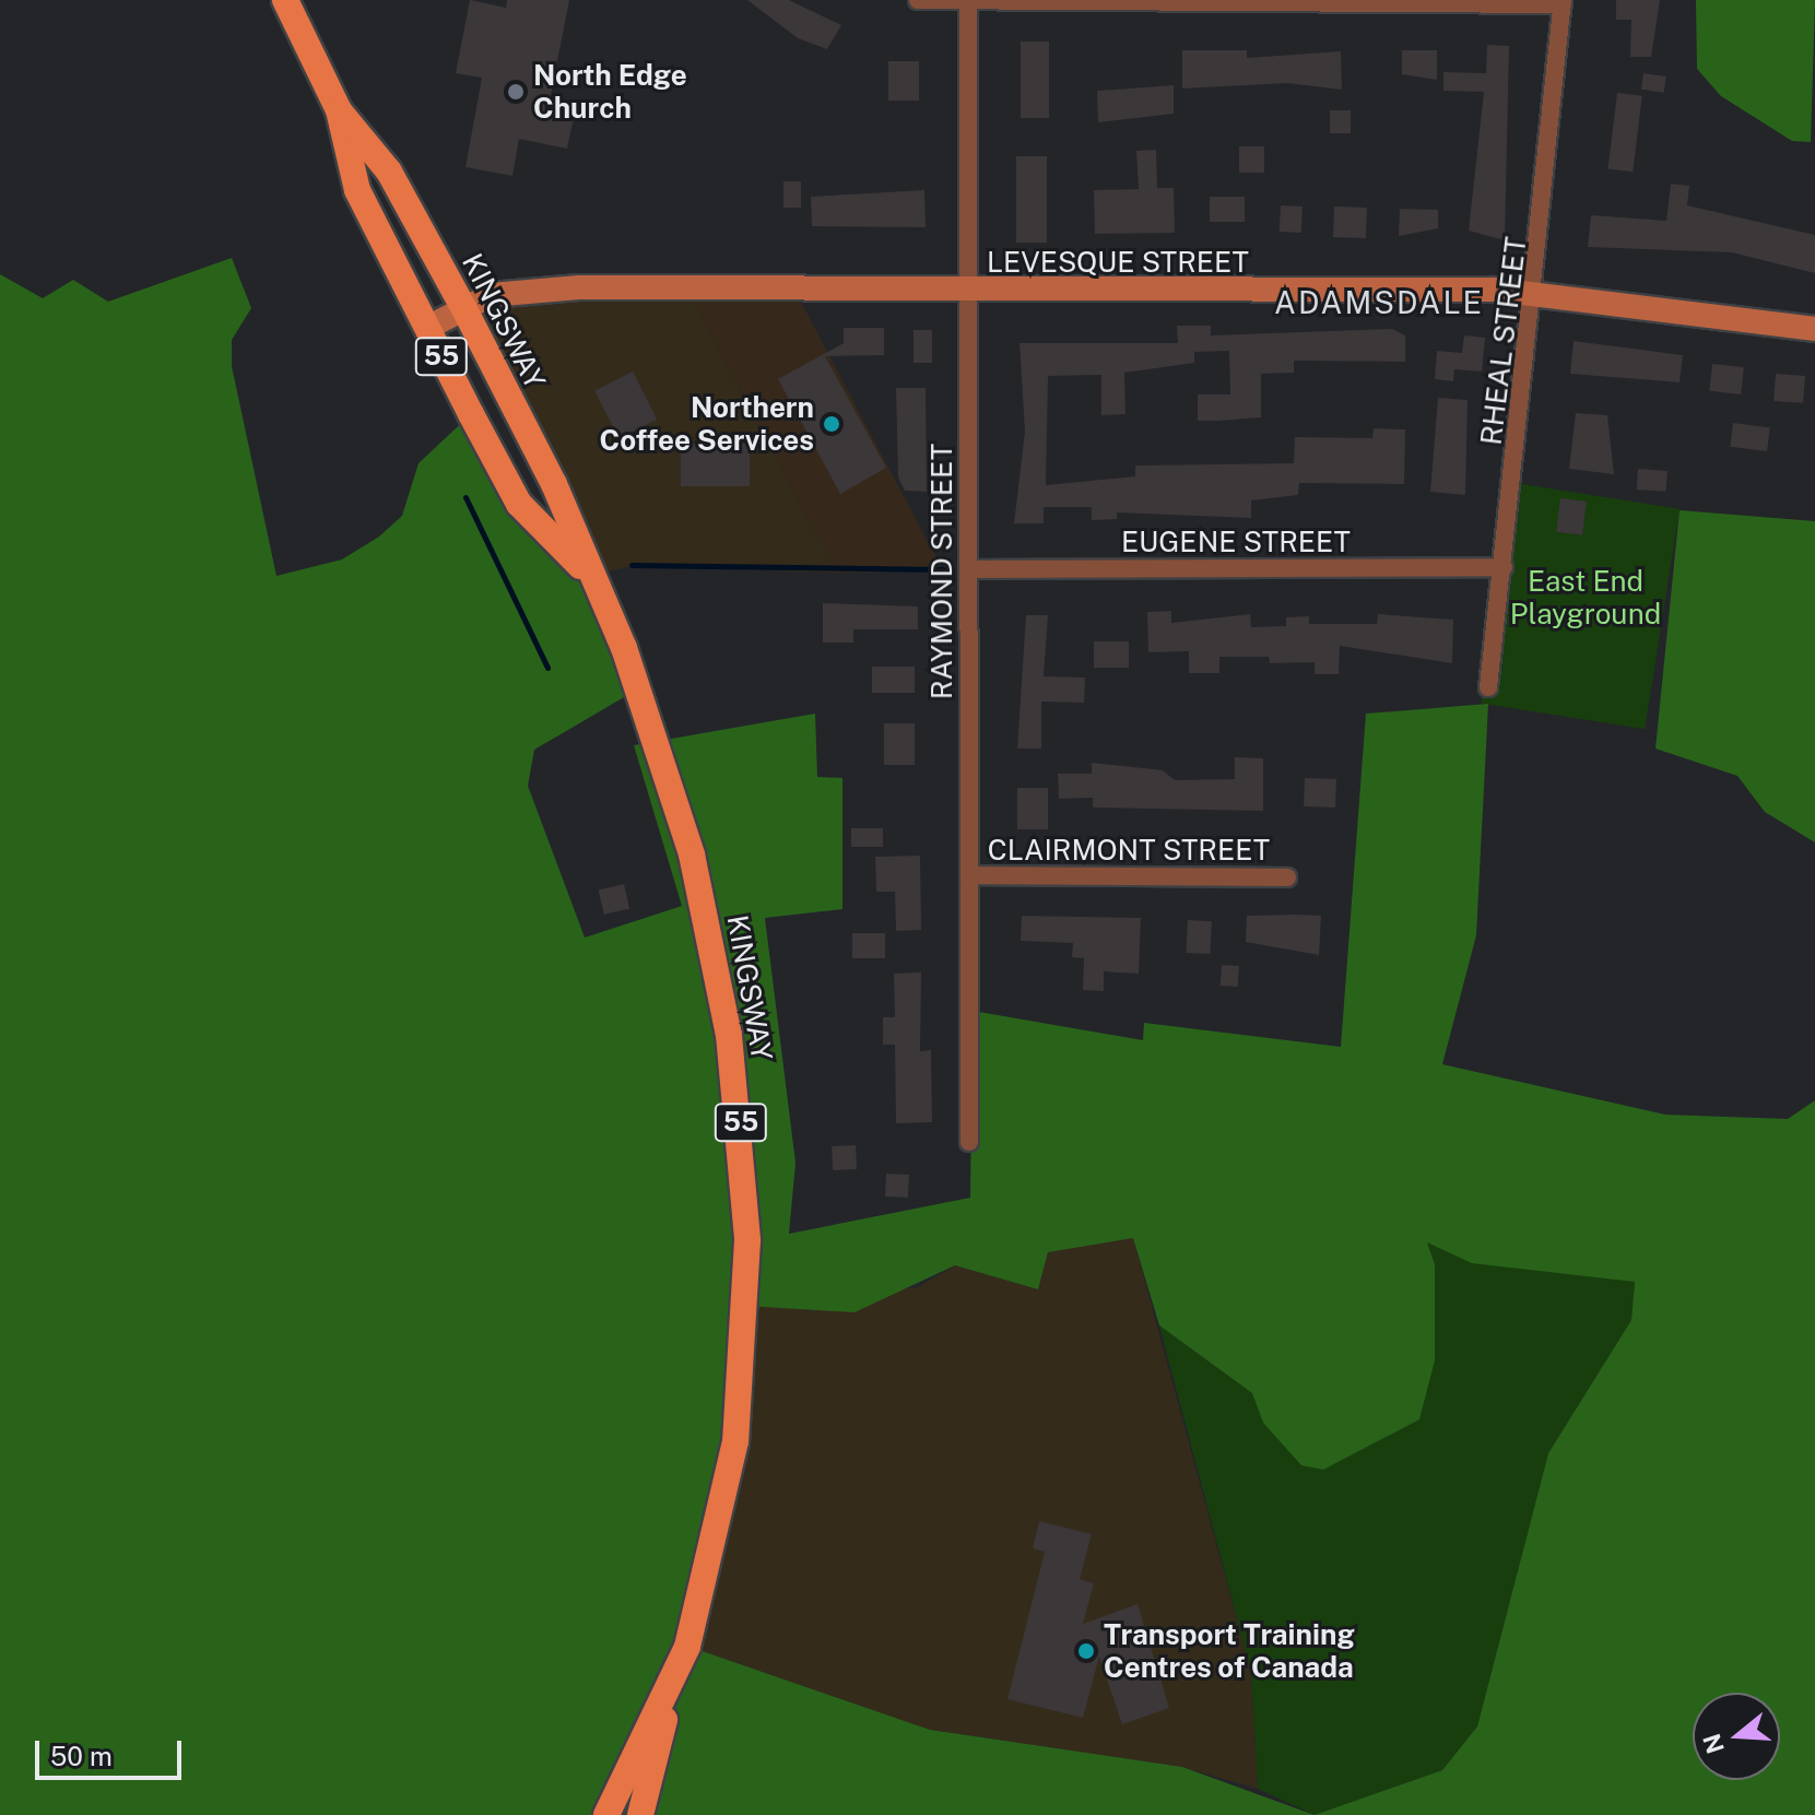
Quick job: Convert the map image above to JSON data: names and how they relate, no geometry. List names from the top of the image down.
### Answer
{
  "streets": {
    "main road": ["KINGSWAY", "55"],
    "street": [
      "LEVESQUE STREET",
      "RHEAL STREET",
      "EUGENE STREET",
      "RAYMOND STREET",
      "CLAIRMONT STREET"
    ]
  },
  "crossings": [
    ["LEVESQUE STREET", "KINGSWAY"],
    ["LEVESQUE STREET", "RHEAL STREET"],
    ["LEVESQUE STREET", "RAYMOND STREET"],
    ["RHEAL STREET", "EUGENE STREET"],
    ["EUGENE STREET", "RAYMOND STREET"],
    ["RAYMOND STREET", "CLAIRMONT STREET"]
  ],
  "districts": ["ADAMSDALE"],
  "parks": ["East End Playground"],
  "places": ["North Edge Church", "Northern Coffee Services", "Transport Training Centres of Canada"],
  "scale_bar": "50 m",
  "north": "left"
}
